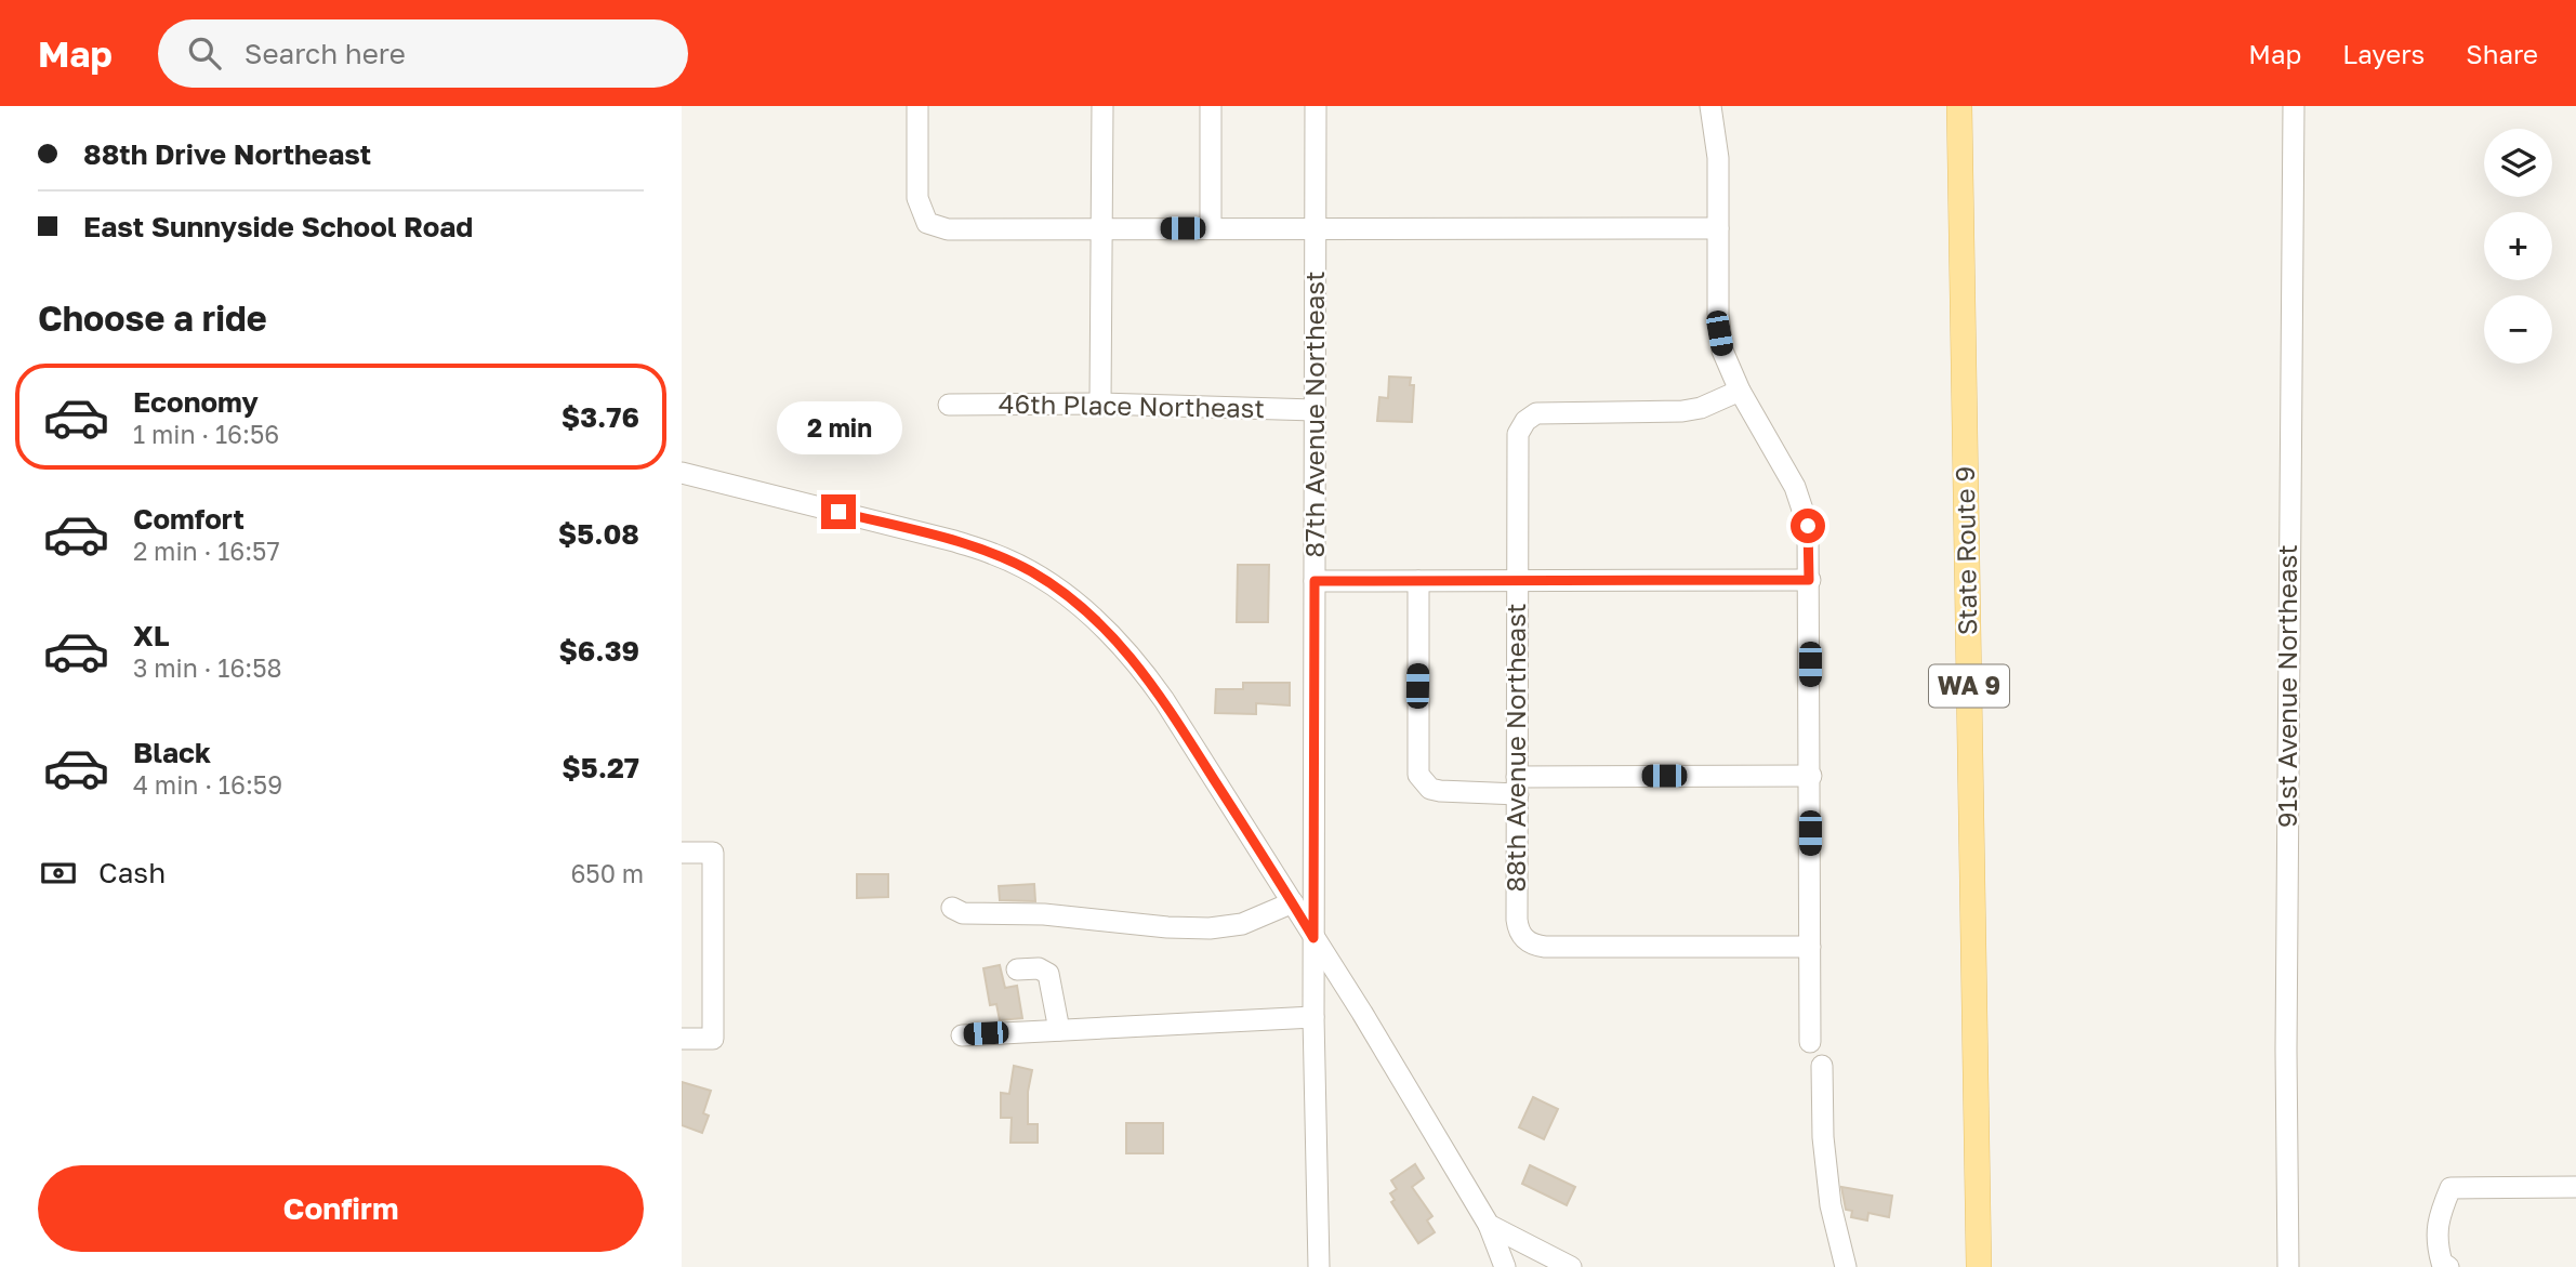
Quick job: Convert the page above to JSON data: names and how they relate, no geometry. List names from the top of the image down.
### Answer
{
  "streets": {
    "main road": ["State Route 9", "WA 9"],
    "street": [
      "46th Place Northeast",
      "87th Avenue Northeast",
      "91st Avenue Northeast",
      "88th Avenue Northeast"
    ]
  },
  "crossings": [
    ["46th Place Northeast", "87th Avenue Northeast"]
  ],
  "page": {
    "header": "Map",
    "search": "Search here",
    "nav": ["Map", "Layers", "Share"],
    "banner": ["88th Drive Northeast", "East Sunnyside School Road"],
    "map_buttons": ["+", "−"],
    "heading": "Choose a ride",
    "list": [
      {
        "name": "Economy",
        "note": "1 min · 16:56",
        "value": "$3.76"
      },
      {
        "name": "Comfort",
        "note": "2 min · 16:57",
        "value": "$5.08"
      },
      {
        "name": "XL",
        "note": "3 min · 16:58",
        "value": "$6.39"
      },
      {
        "name": "Black",
        "note": "4 min · 16:59",
        "value": "$5.27"
      }
    ],
    "bubble": "2 min",
    "pay": ["Cash", "650 m"],
    "buttons": "Confirm"
  }
}
